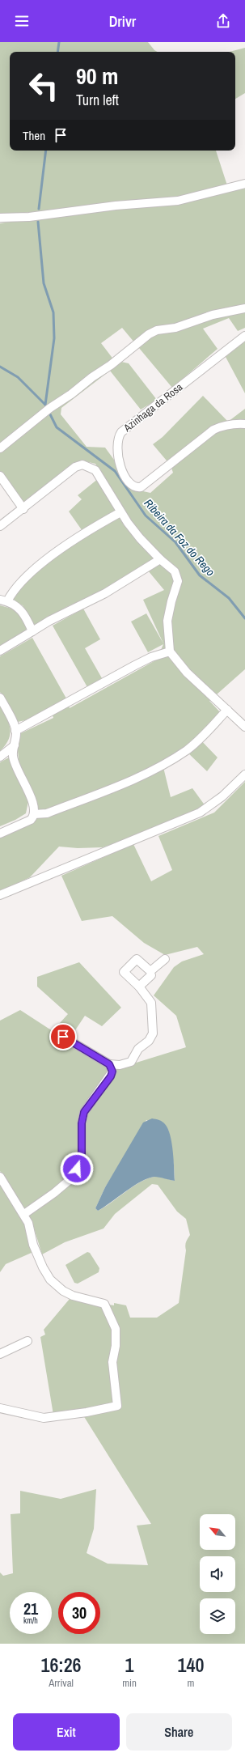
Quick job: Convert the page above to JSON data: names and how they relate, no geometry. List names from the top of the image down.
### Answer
{
  "streets": {
    "street": ["Azinhaga da Rosa"]
  },
  "water": ["Ribeira da Foz do Rego"],
  "north": "top left",
  "page": {
    "header": "Drivr",
    "turn": ["90 m", "Turn left"],
    "then": "Then",
    "speed": "21 km/h",
    "limit": "30",
    "eta": [
      "16:26",
      "Arrival",
      "1",
      "min",
      "140",
      "m"
    ],
    "buttons": ["Exit", "Share"]
  }
}
